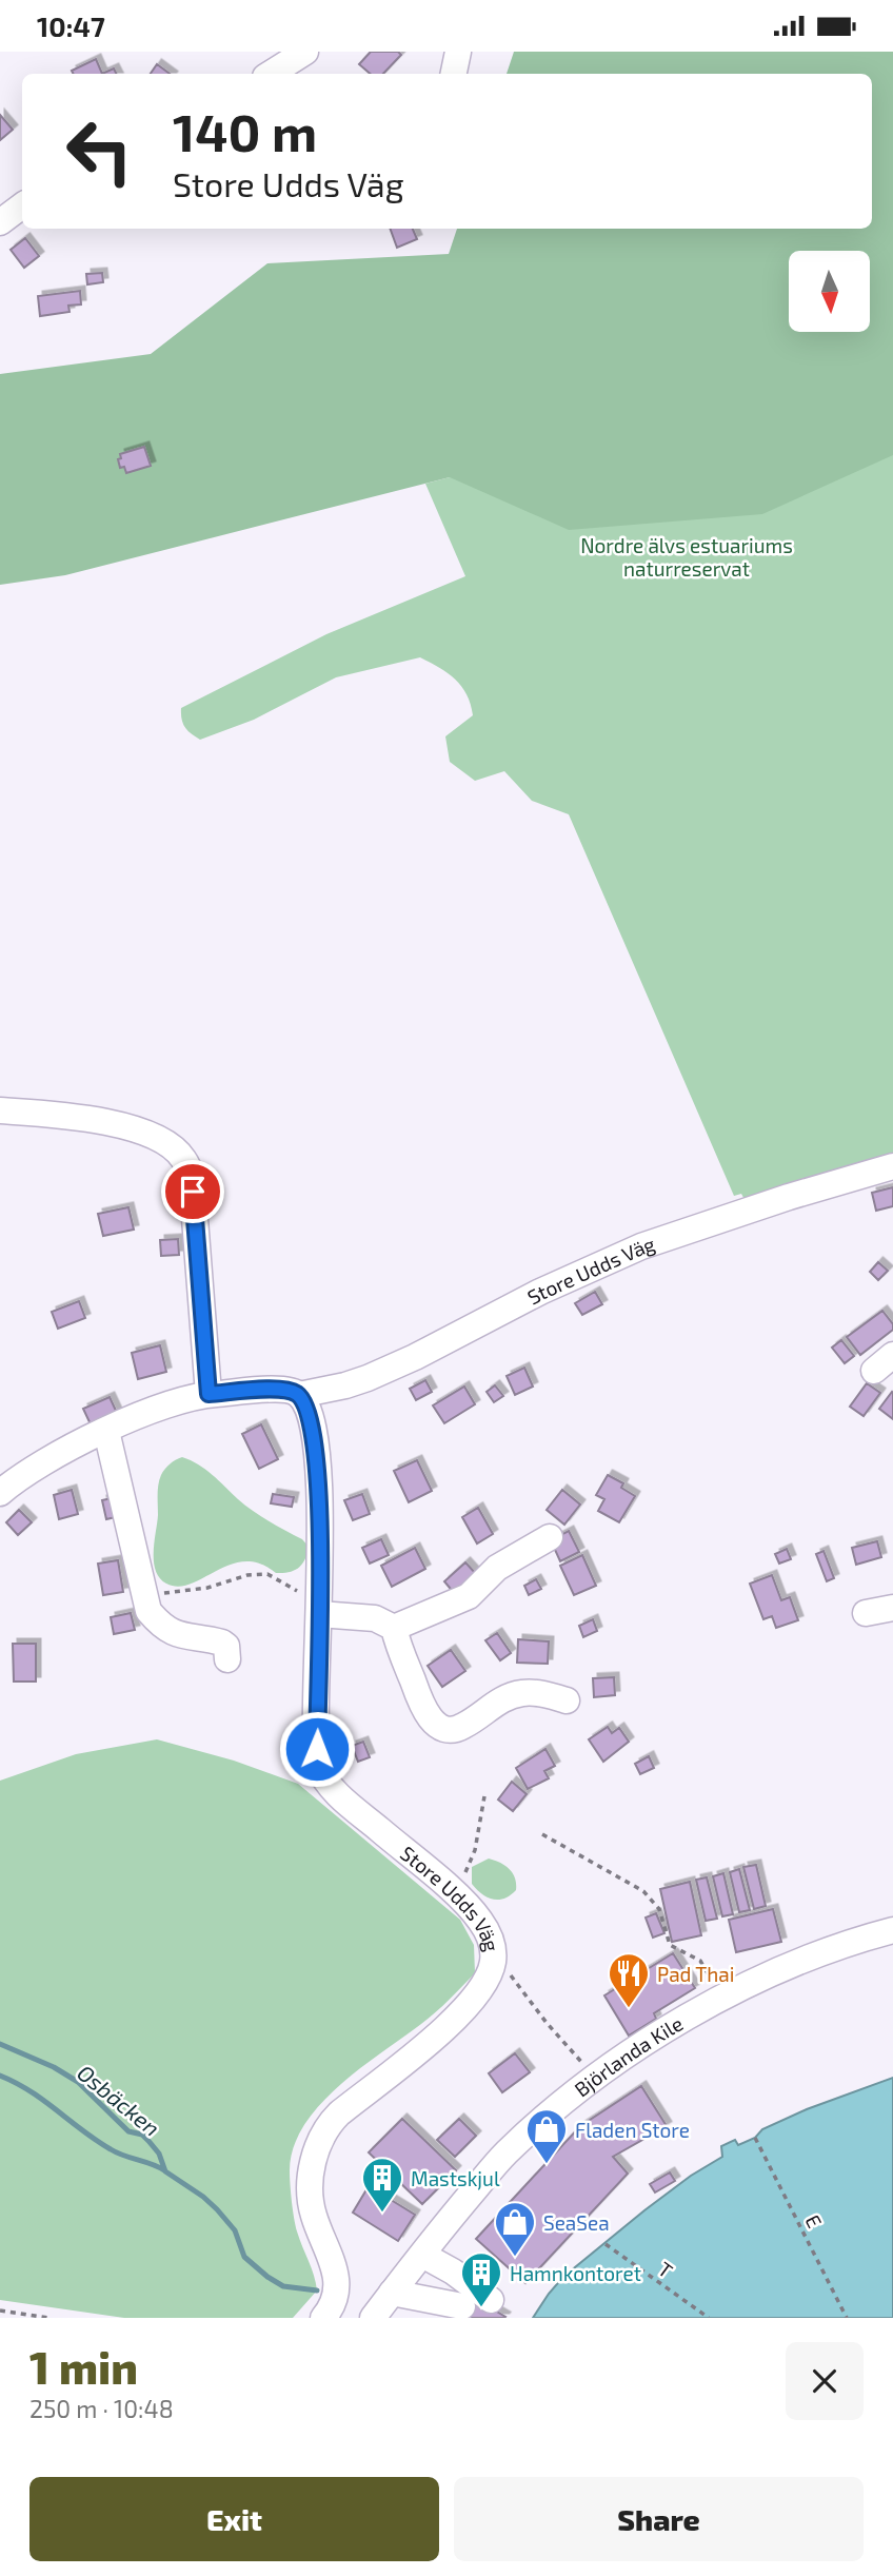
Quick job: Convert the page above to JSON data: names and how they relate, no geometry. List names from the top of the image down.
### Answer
{
  "streets": {
    "street": ["Store Udds Väg", "Björlanda Kile"],
    "path": ["E", "T"]
  },
  "water": ["Osbäcken"],
  "parks": ["Nordre älvs estuariums naturreservat"],
  "places": {
    "restaurant": ["Pad Thai"],
    "shop": ["Fladen Store", "SeaSea"],
    "building": ["Mastskjul", "Hamnkontoret"]
  },
  "north": "bottom",
  "page": {
    "status": "10:47",
    "turn": ["140 m", "Store Udds Väg"],
    "heading": ["1 min", "250 m · 10:48"],
    "buttons": ["Exit", "Share"]
  }
}
